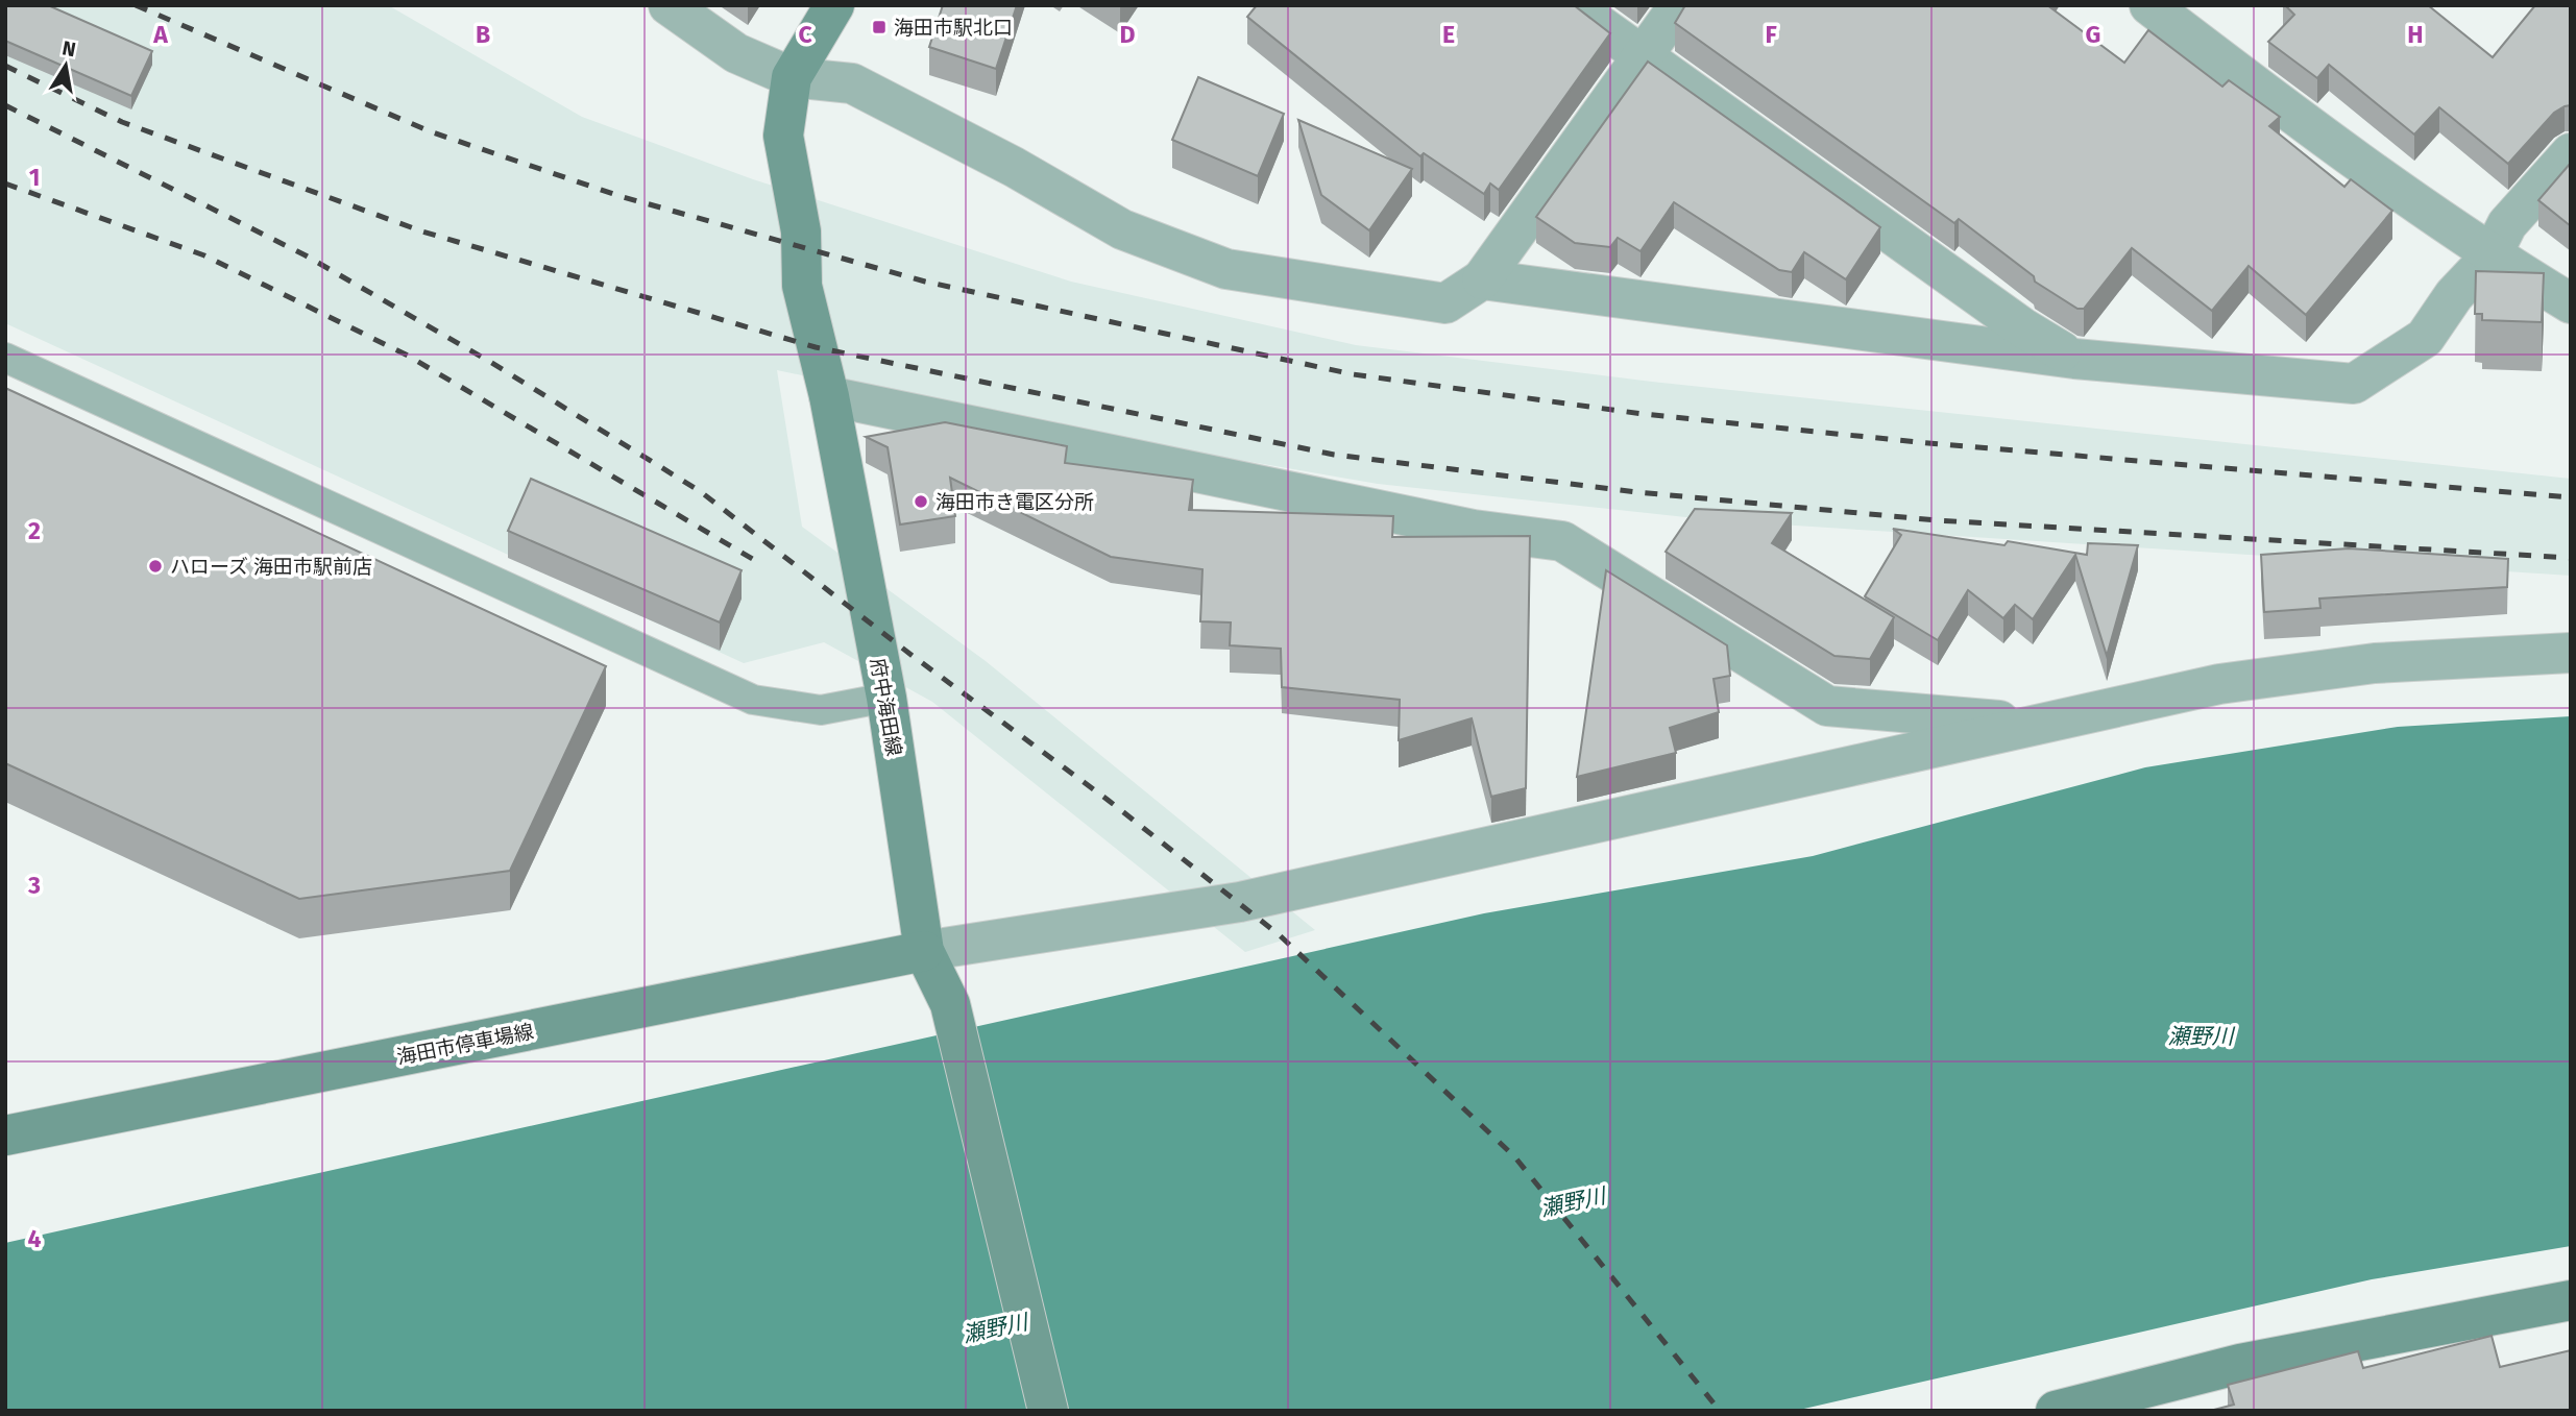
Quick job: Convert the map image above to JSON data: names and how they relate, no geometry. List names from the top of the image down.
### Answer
{
  "streets": {
    "main road": ["府中海田線", "海田市停車場線"]
  },
  "crossings": [
    ["府中海田線", "海田市停車場線"]
  ],
  "water": ["瀬野川"],
  "places": {
    "transit": ["海田市駅北口"],
    "other": ["海田市き電区分所", "ハローズ 海田市駅前店"]
  },
  "north": "top",
  "grid": {
    "columns": [
      "A",
      "B",
      "C",
      "D",
      "E",
      "F",
      "G",
      "H"
    ],
    "rows": [
      "1",
      "2",
      "3",
      "4"
    ]
  }
}
